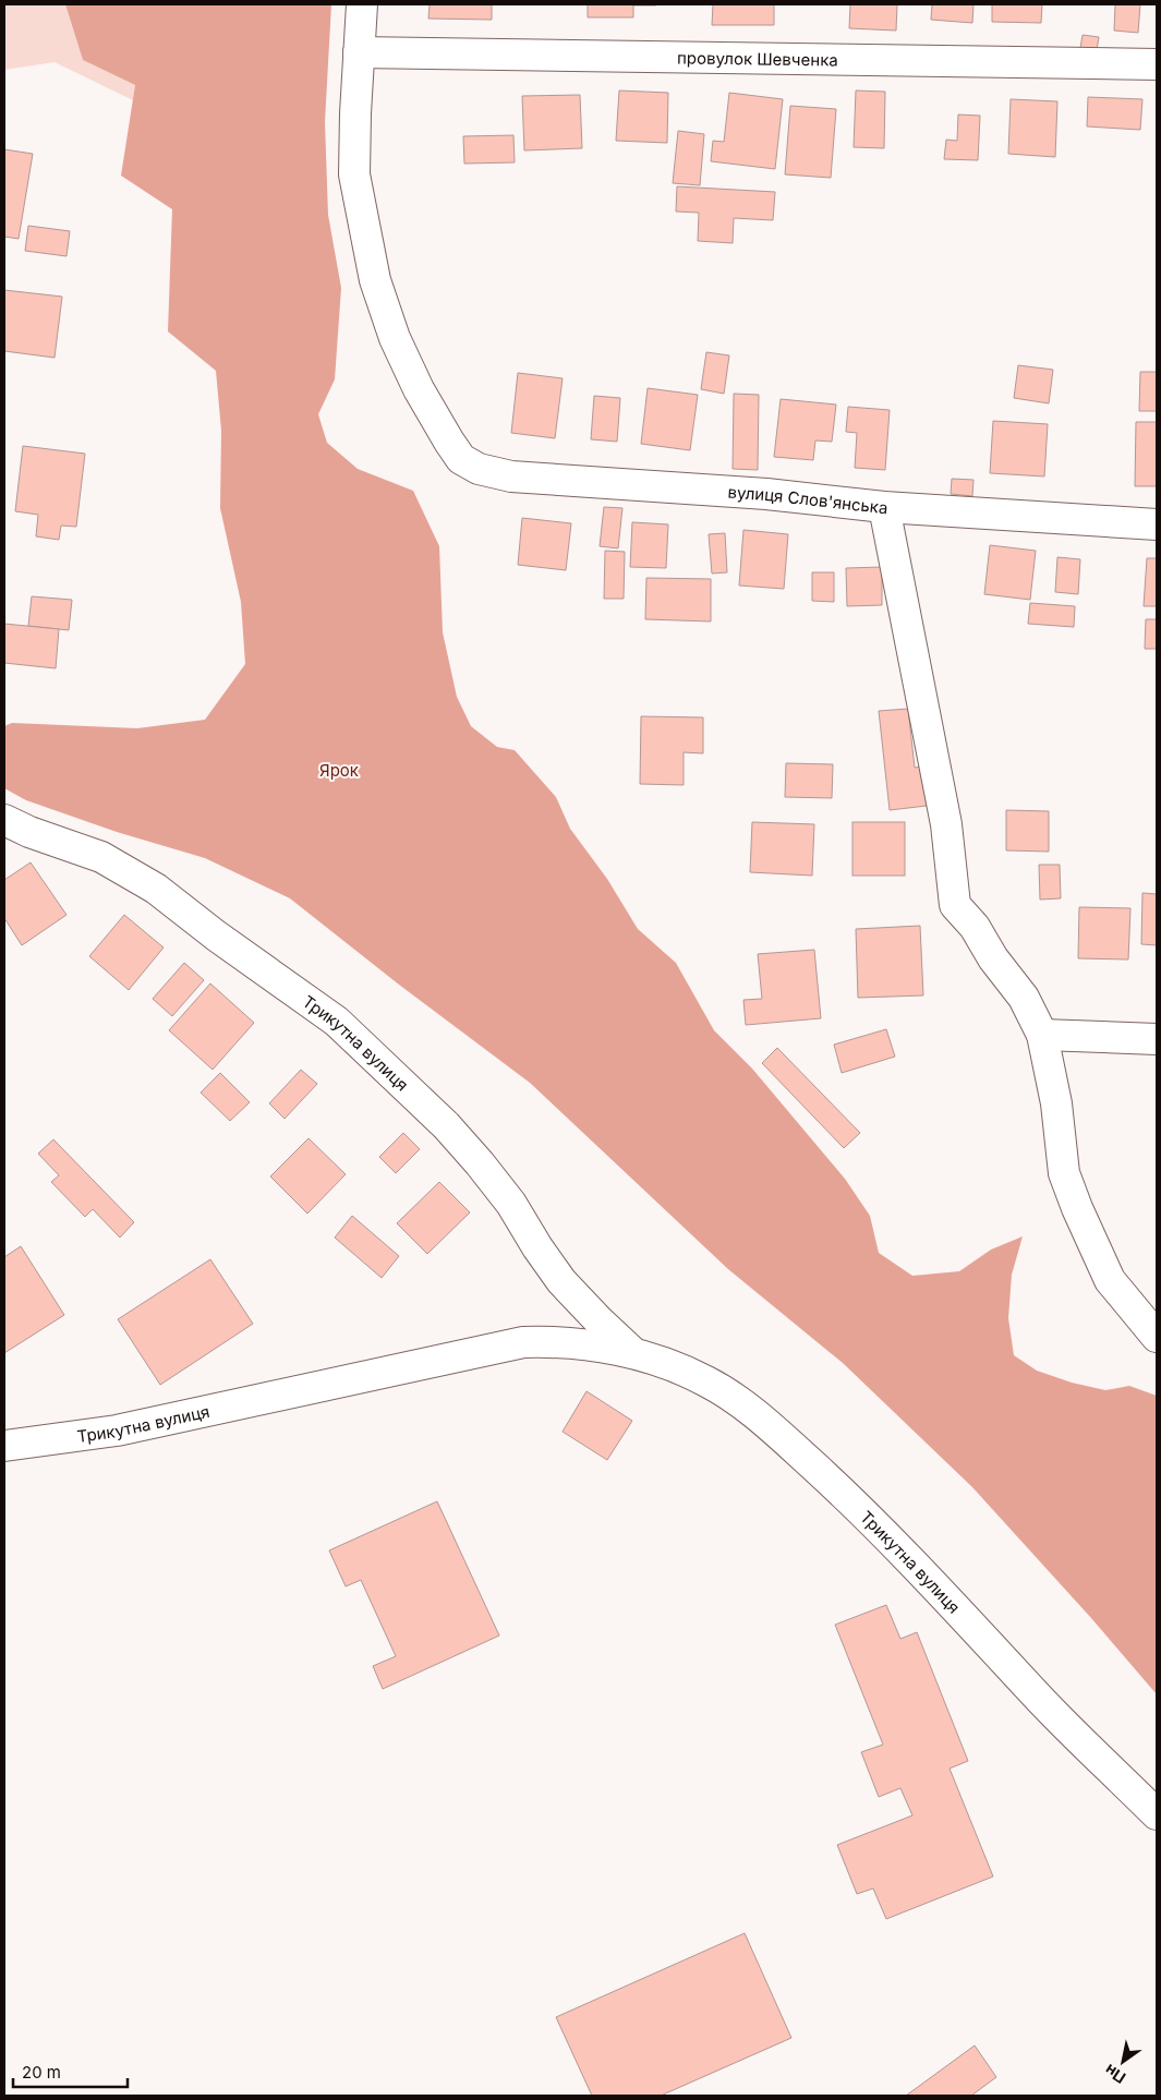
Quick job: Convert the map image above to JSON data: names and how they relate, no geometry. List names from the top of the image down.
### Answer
{
  "streets": {
    "street": ["провулок Шевченка", "вулиця Слов'янська", "Трикутна вулиця"]
  },
  "crossings": [
    ["провулок Шевченка", "вулиця Слов'янська"]
  ],
  "parks": ["Ярок"],
  "scale_bar": "20 m",
  "north": "bottom left"
}
